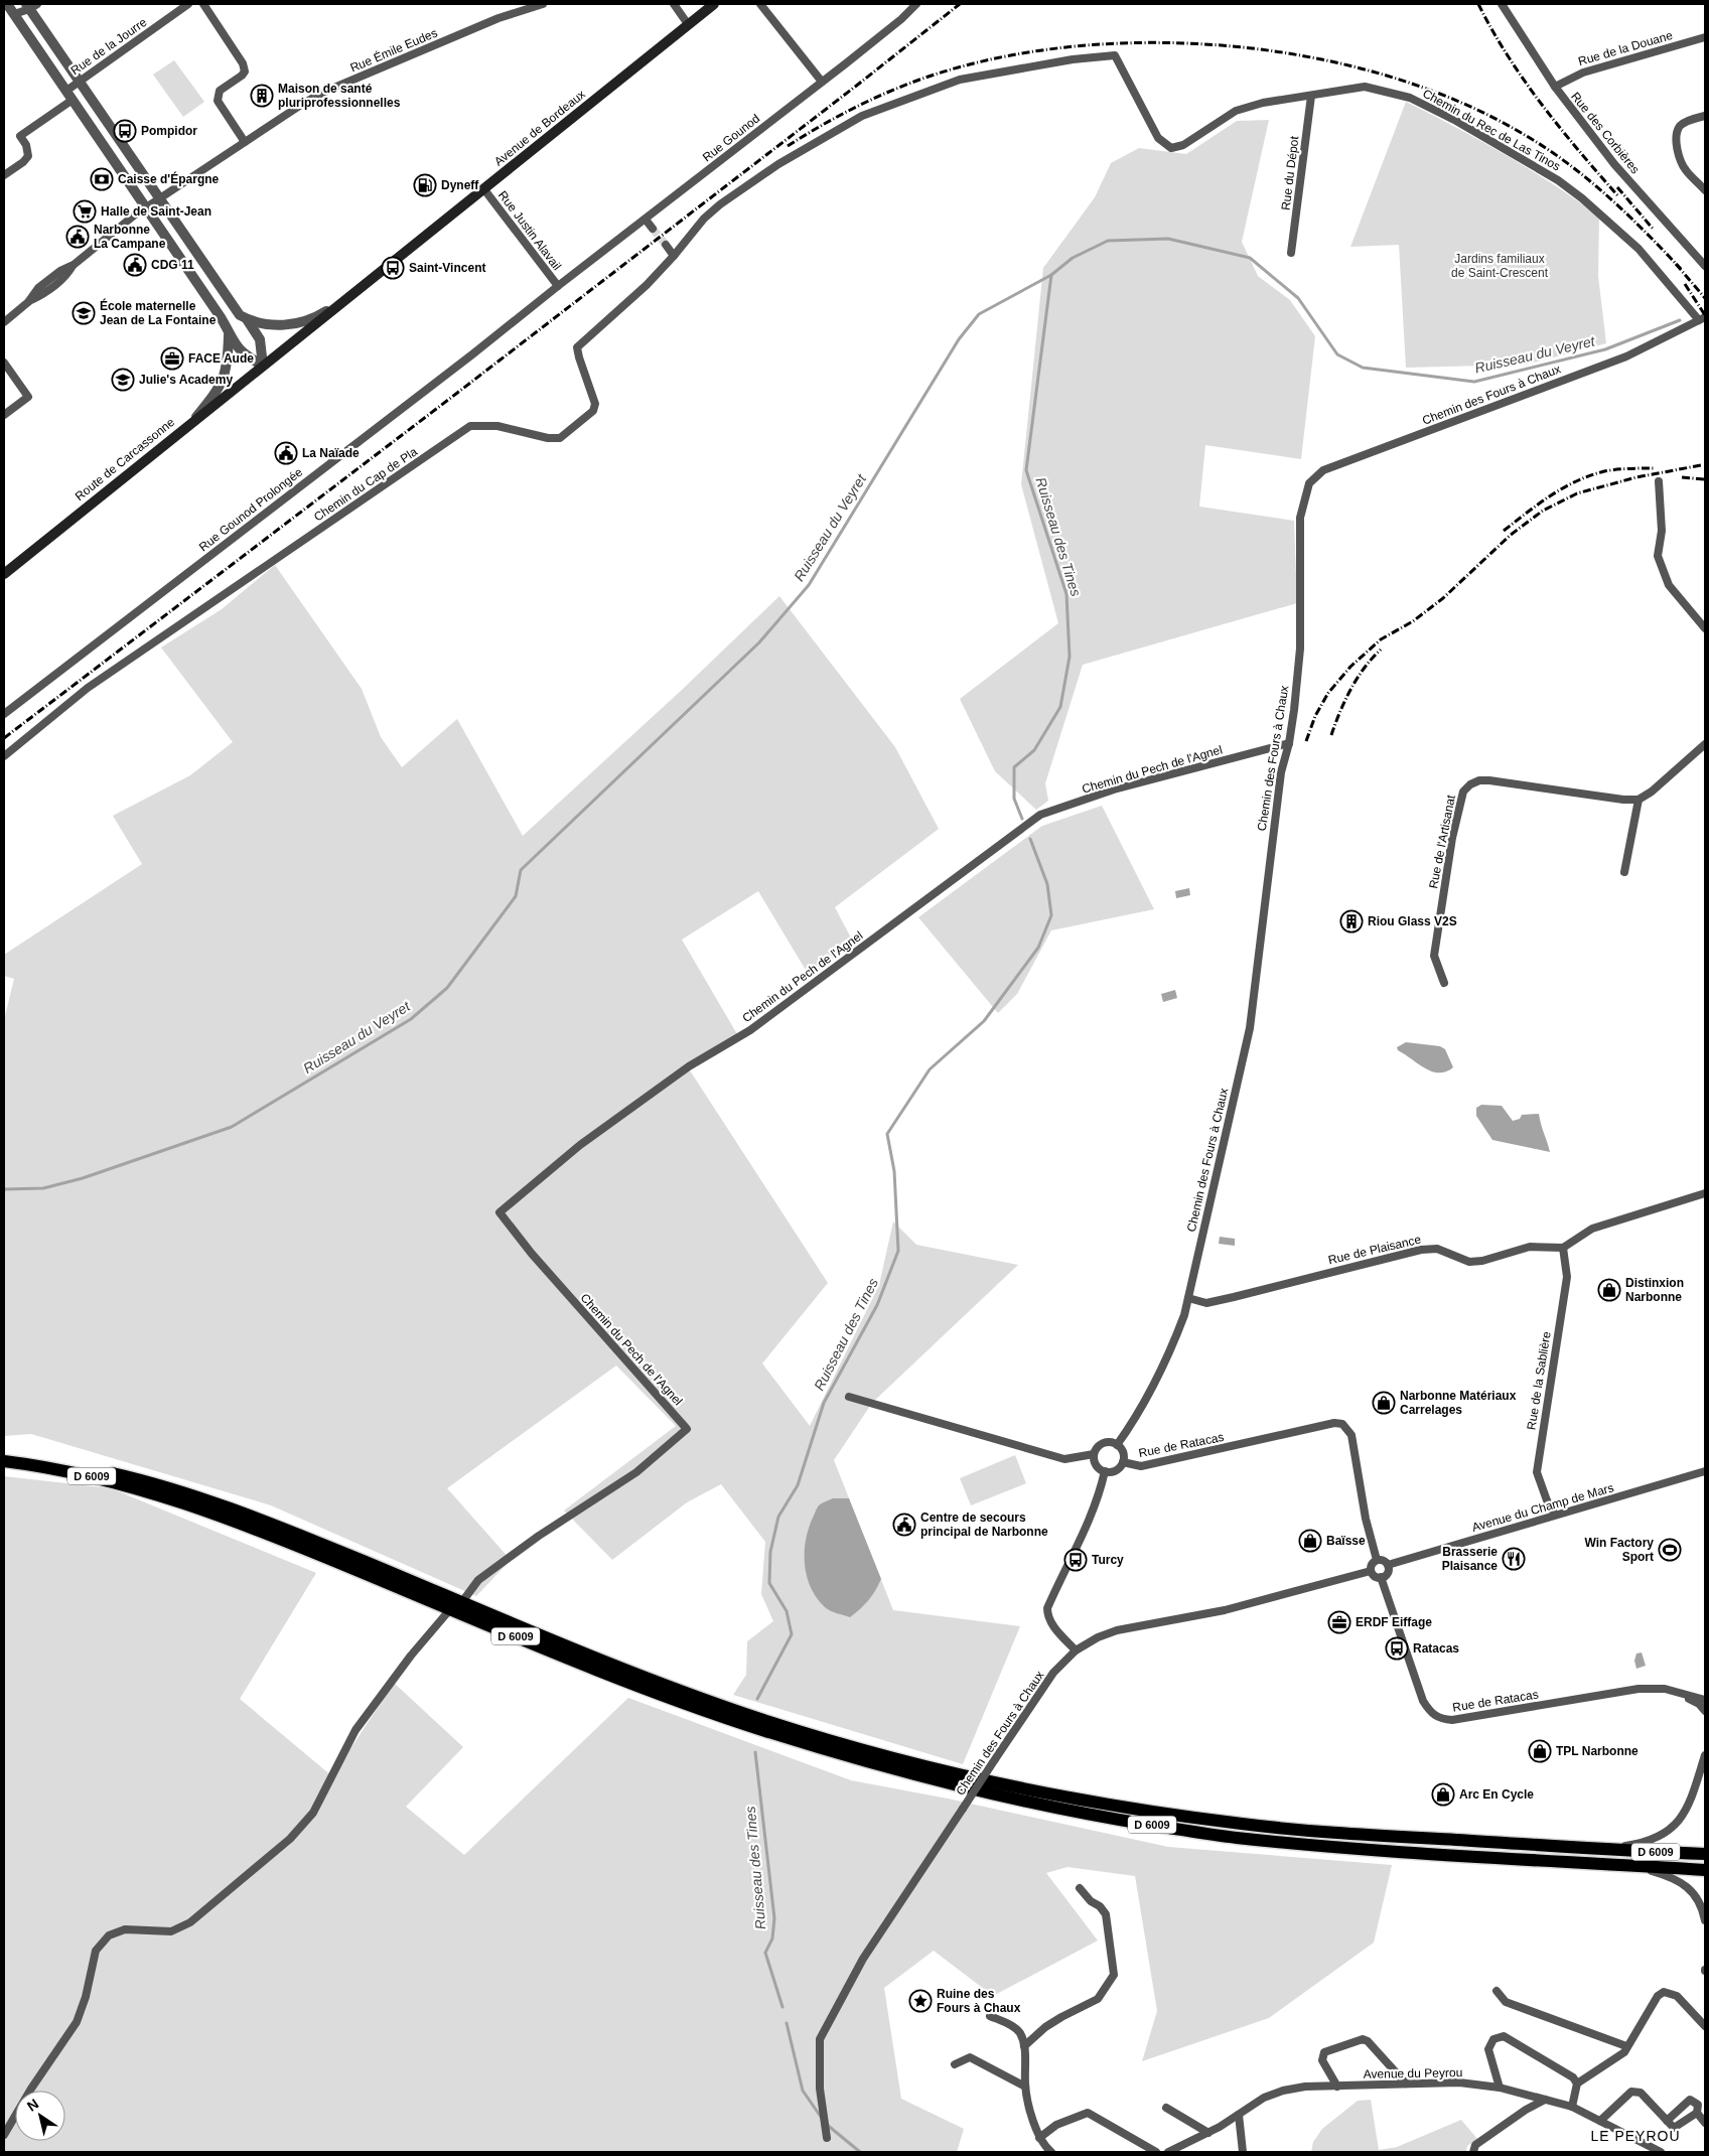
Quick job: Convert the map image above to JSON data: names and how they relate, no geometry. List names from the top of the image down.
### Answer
{
  "streets": {
    "main road": ["Avenue de Bordeaux", "Route de Carcassonne", "D 6009"],
    "street": [
      "Rue de la Jourre",
      "Rue de la Douane",
      "Rue Émile Eudes",
      "Chemin du Rec de Las Tinos",
      "Rue des Corbières",
      "Rue Gounod",
      "Rue du Dépot",
      "Rue Justin Alavail",
      "Chemin des Fours à Chaux",
      "Chemin du Cap de Pla",
      "Rue Gounod Prolongée",
      "Chemin du Pech de l'Agnel",
      "Rue de l'Artisanat",
      "Rue de Plaisance",
      "Rue de la Sablière",
      "Rue de Ratacas",
      "Avenue du Champ de Mars",
      "Avenue du Peyrou"
    ]
  },
  "crossings": [
    ["Rue de la Douane", "Rue des Corbières"],
    ["Avenue de Bordeaux", "Rue Justin Alavail"],
    ["Avenue de Bordeaux", "Route de Carcassonne"],
    ["Chemin du Rec de Las Tinos", "Rue du Dépot"],
    ["Chemin du Rec de Las Tinos", "Chemin des Fours à Chaux"],
    ["Chemin du Rec de Las Tinos", "Chemin du Cap de Pla"],
    ["Rue Gounod", "Rue Justin Alavail"],
    ["Rue Gounod", "Rue Gounod Prolongée"],
    ["Rue Justin Alavail", "Rue Gounod Prolongée"],
    ["Chemin des Fours à Chaux", "Chemin du Pech de l'Agnel"],
    ["Chemin des Fours à Chaux", "Rue de Plaisance"],
    ["Chemin des Fours à Chaux", "Rue de Ratacas"],
    ["Chemin du Pech de l'Agnel", "D 6009"],
    ["Rue de Plaisance", "Rue de la Sablière"],
    ["Rue de la Sablière", "Avenue du Champ de Mars"],
    ["Rue de Ratacas", "Avenue du Champ de Mars"]
  ],
  "districts": ["LE PEYROU"],
  "water": ["Ruisseau du Veyret", "Ruisseau des Tines"],
  "parks": ["Jardins familiaux de Saint-Crescent"],
  "places": {
    "building": ["Maison de santé pluriprofessionnelles", "Riou Glass V2S"],
    "bus stop": [
      "Pompidor",
      "Saint-Vincent",
      "Turcy",
      "Ratacas"
    ],
    "bank": ["Caisse d'Épargne"],
    "fuel station": ["Dyneff"],
    "supermarket": ["Halle de Saint-Jean"],
    "public building": [
      "Narbonne La Campane",
      "CDG 11",
      "La Naïade",
      "Centre de secours principal de Narbonne"
    ],
    "school or university": ["École maternelle Jean de La Fontaine", "Julie's Academy"],
    "office": ["FACE Aude", "ERDF Eiffage"],
    "shop": [
      "Distinxion Narbonne",
      "Narbonne Matériaux Carrelages",
      "Baïsse",
      "TPL Narbonne",
      "Arc En Cycle"
    ],
    "sports": ["Win Factory Sport"],
    "restaurant": ["Brasserie Plaisance"],
    "place": ["Ruine des Fours à Chaux"]
  },
  "north": "top left"
}
